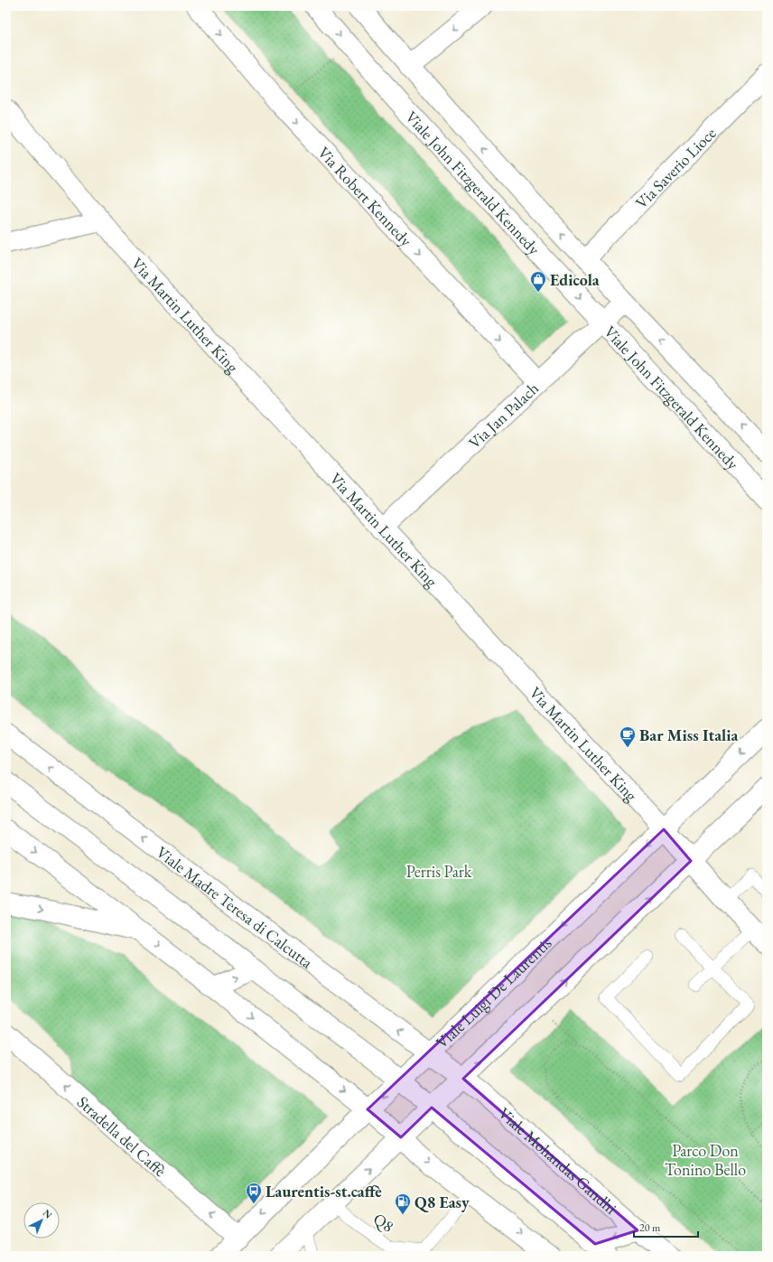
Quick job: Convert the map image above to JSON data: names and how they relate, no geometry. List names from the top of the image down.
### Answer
{
  "streets": {
    "street": [
      "Via Saverio Lioce",
      "Viale John Fitzgerald Kennedy",
      "Via Robert Kennedy",
      "Via Martin Luther King",
      "Via Jan Palach",
      "Viale Madre Teresa di Calcutta",
      "Viale Luigi De Laurentis",
      "Stradella del Caffè",
      "Viale Mohandas Gandhi"
    ],
    "lane": ["Q8"]
  },
  "crossings": [
    ["Via Saverio Lioce", "Viale John Fitzgerald Kennedy"],
    ["Viale John Fitzgerald Kennedy", "Via Jan Palach"],
    ["Via Robert Kennedy", "Via Jan Palach"],
    ["Via Martin Luther King", "Via Jan Palach"],
    ["Via Martin Luther King", "Viale Luigi De Laurentis"],
    ["Viale Madre Teresa di Calcutta", "Viale Luigi De Laurentis"],
    ["Viale Madre Teresa di Calcutta", "Viale Mohandas Gandhi"],
    ["Viale Luigi De Laurentis", "Stradella del Caffè"]
  ],
  "one_way": ["Via Robert Kennedy"],
  "parks": ["Perris Park", "Parco Don Tonino Bello"],
  "places": {
    "shop": ["Edicola"],
    "cafe": ["Bar Miss Italia"],
    "bus stop": ["Laurentis-st.caffè"],
    "fuel station": ["Q8 Easy"]
  },
  "scale_bar": "20 m",
  "north": "top right"
}
